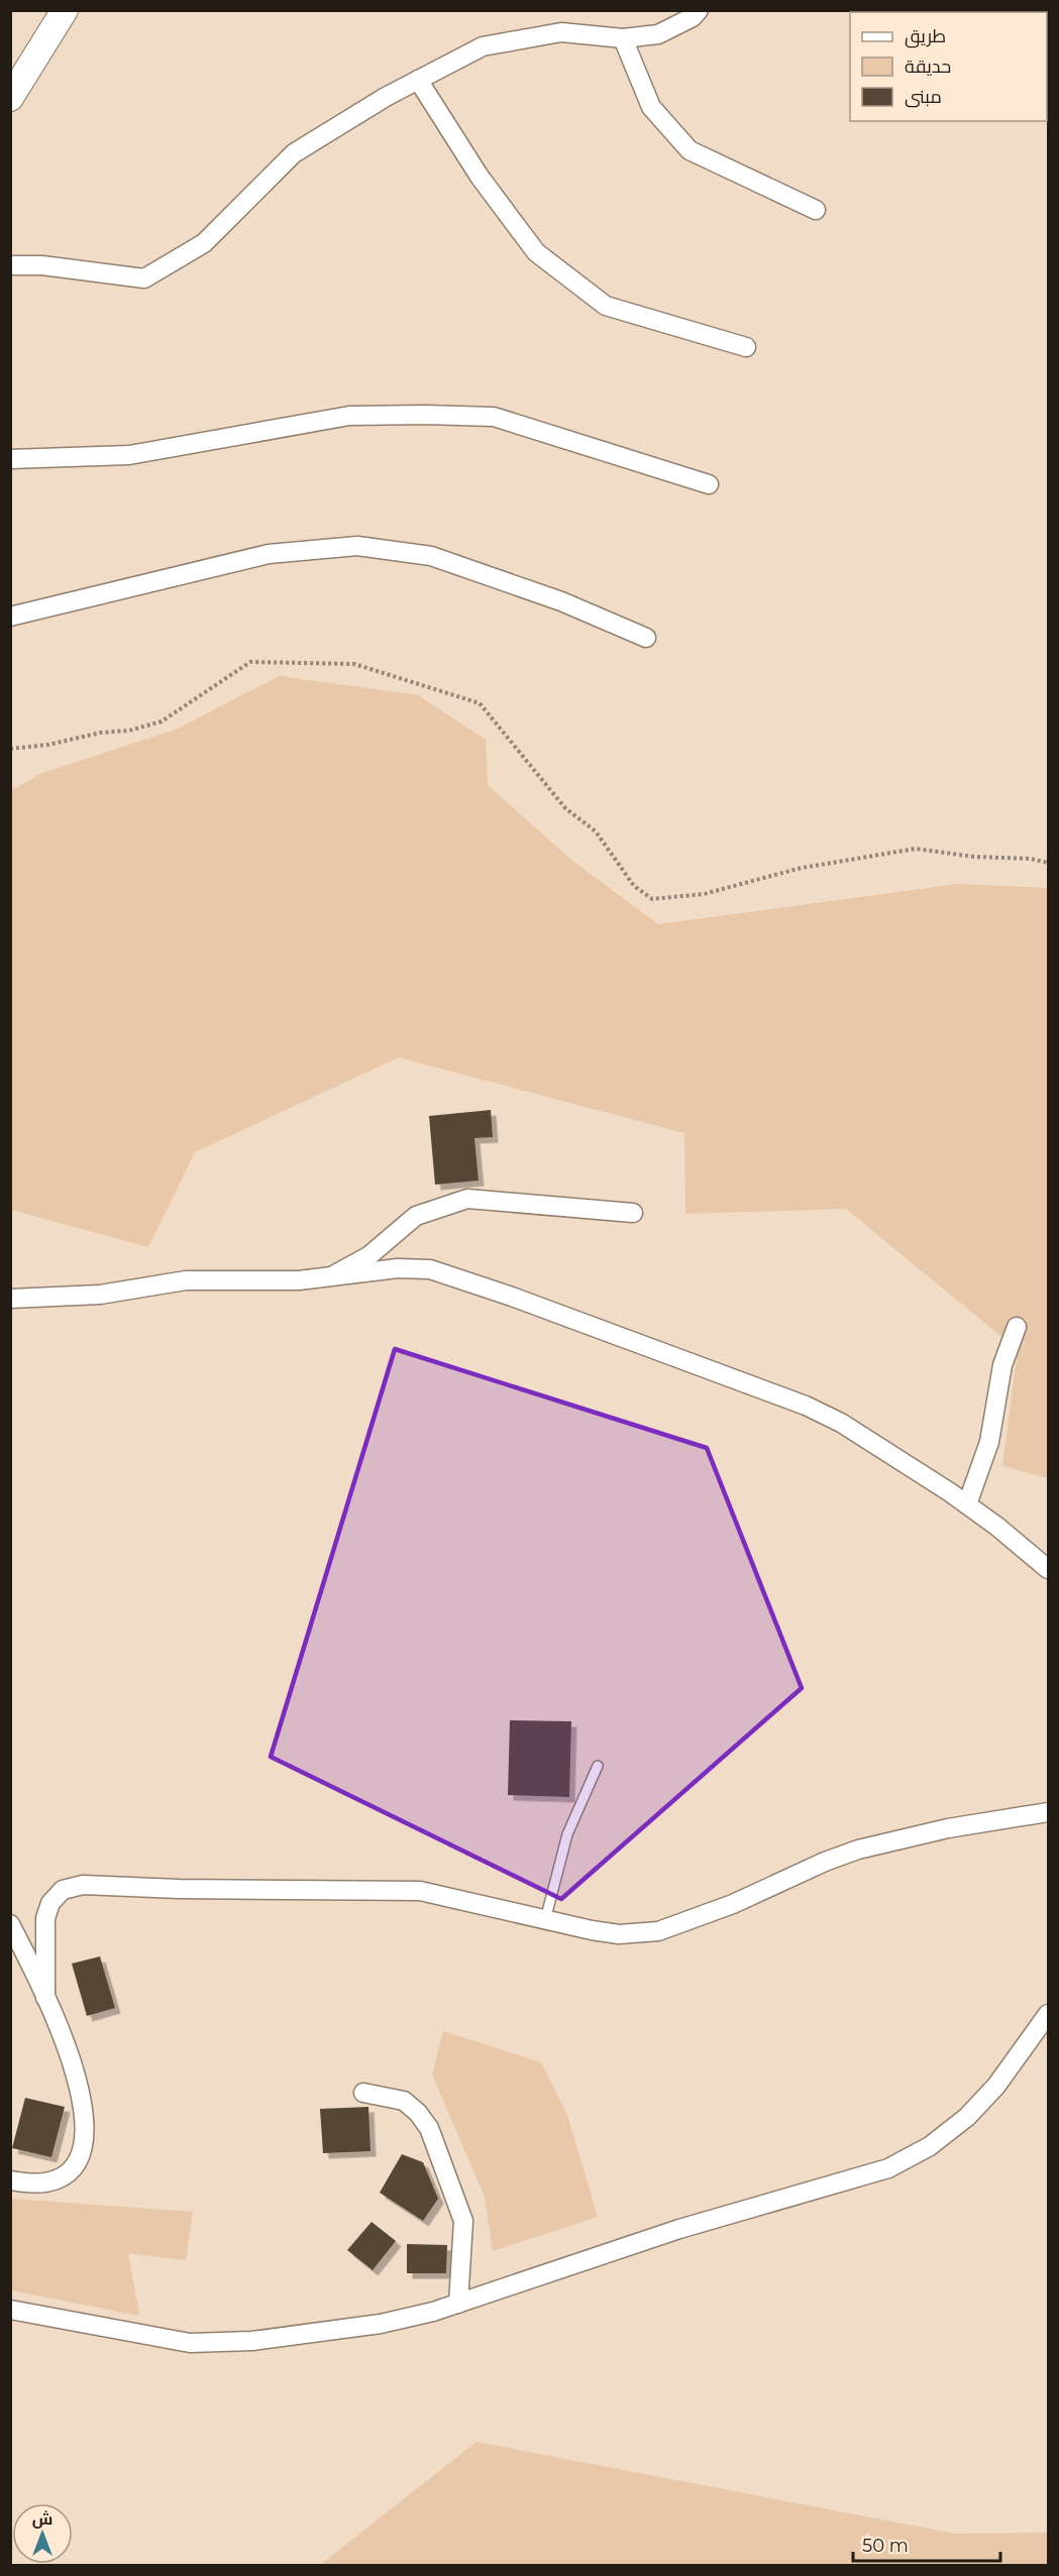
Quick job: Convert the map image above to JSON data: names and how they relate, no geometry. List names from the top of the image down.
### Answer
{
  "legend": ["طريق", "حديقة", "مبنى"],
  "scale_bar": "50 m",
  "north": "top"
}
